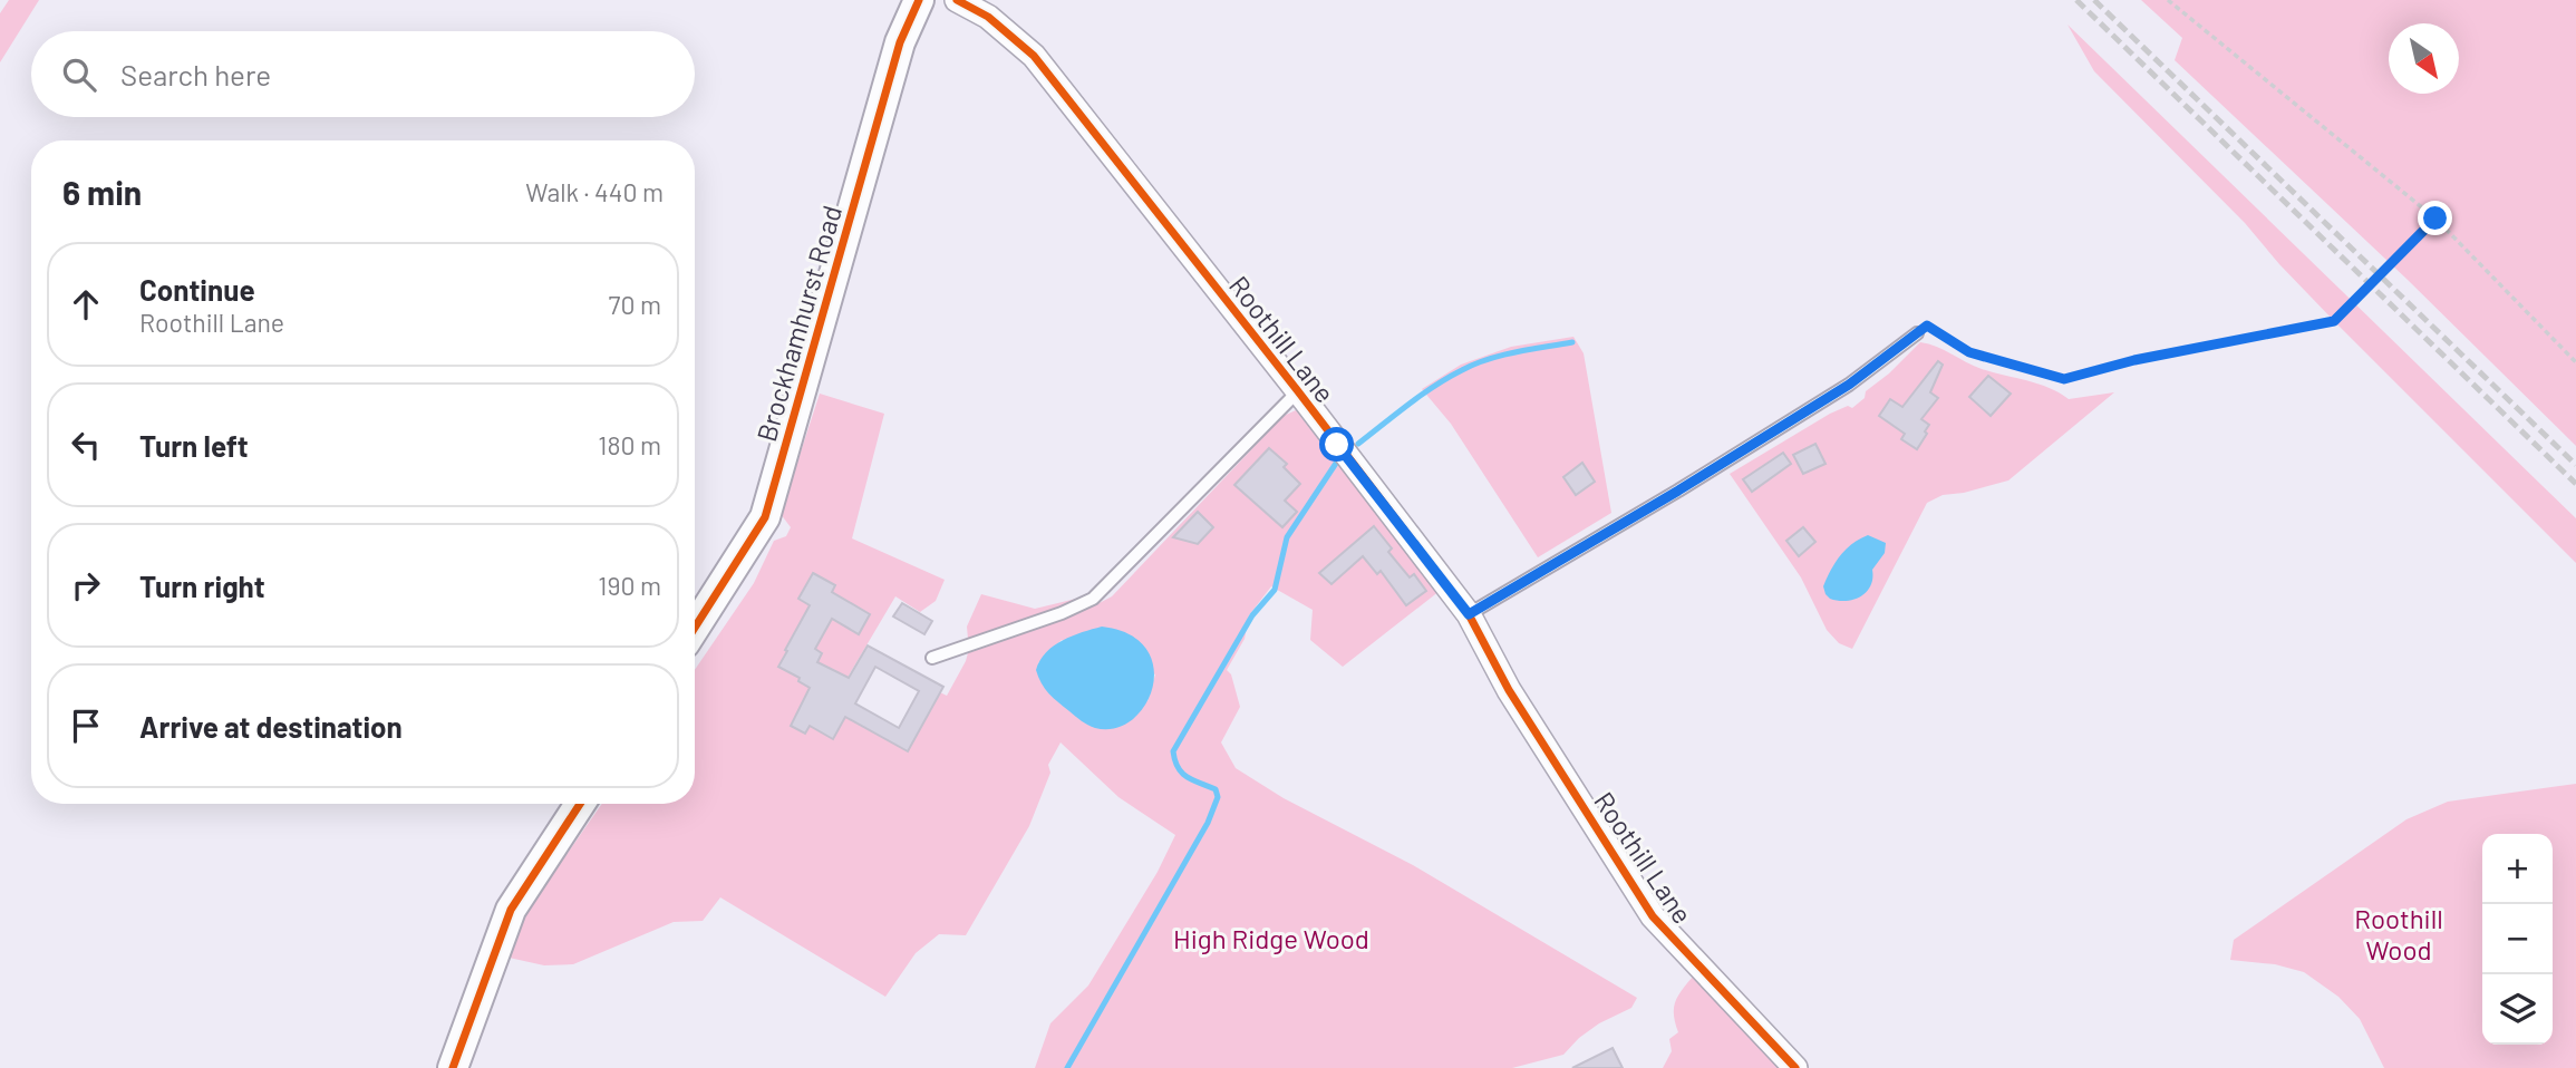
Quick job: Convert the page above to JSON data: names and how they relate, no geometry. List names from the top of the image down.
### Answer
{
  "streets": {
    "street": ["Brockhamhurst Road", "Roothill Lane"]
  },
  "parks": ["Roothill Wood", "High Ridge Wood"],
  "north": "bottom right",
  "page": {
    "search": "Search here",
    "heading": ["6 min", "Walk · 440 m"],
    "list": [
      ["Continue", "Roothill Lane", "70 m"],
      ["Turn left", "180 m"],
      ["Turn right", "190 m"],
      "Arrive at destination"
    ],
    "map_buttons": ["+", "−"]
  }
}
